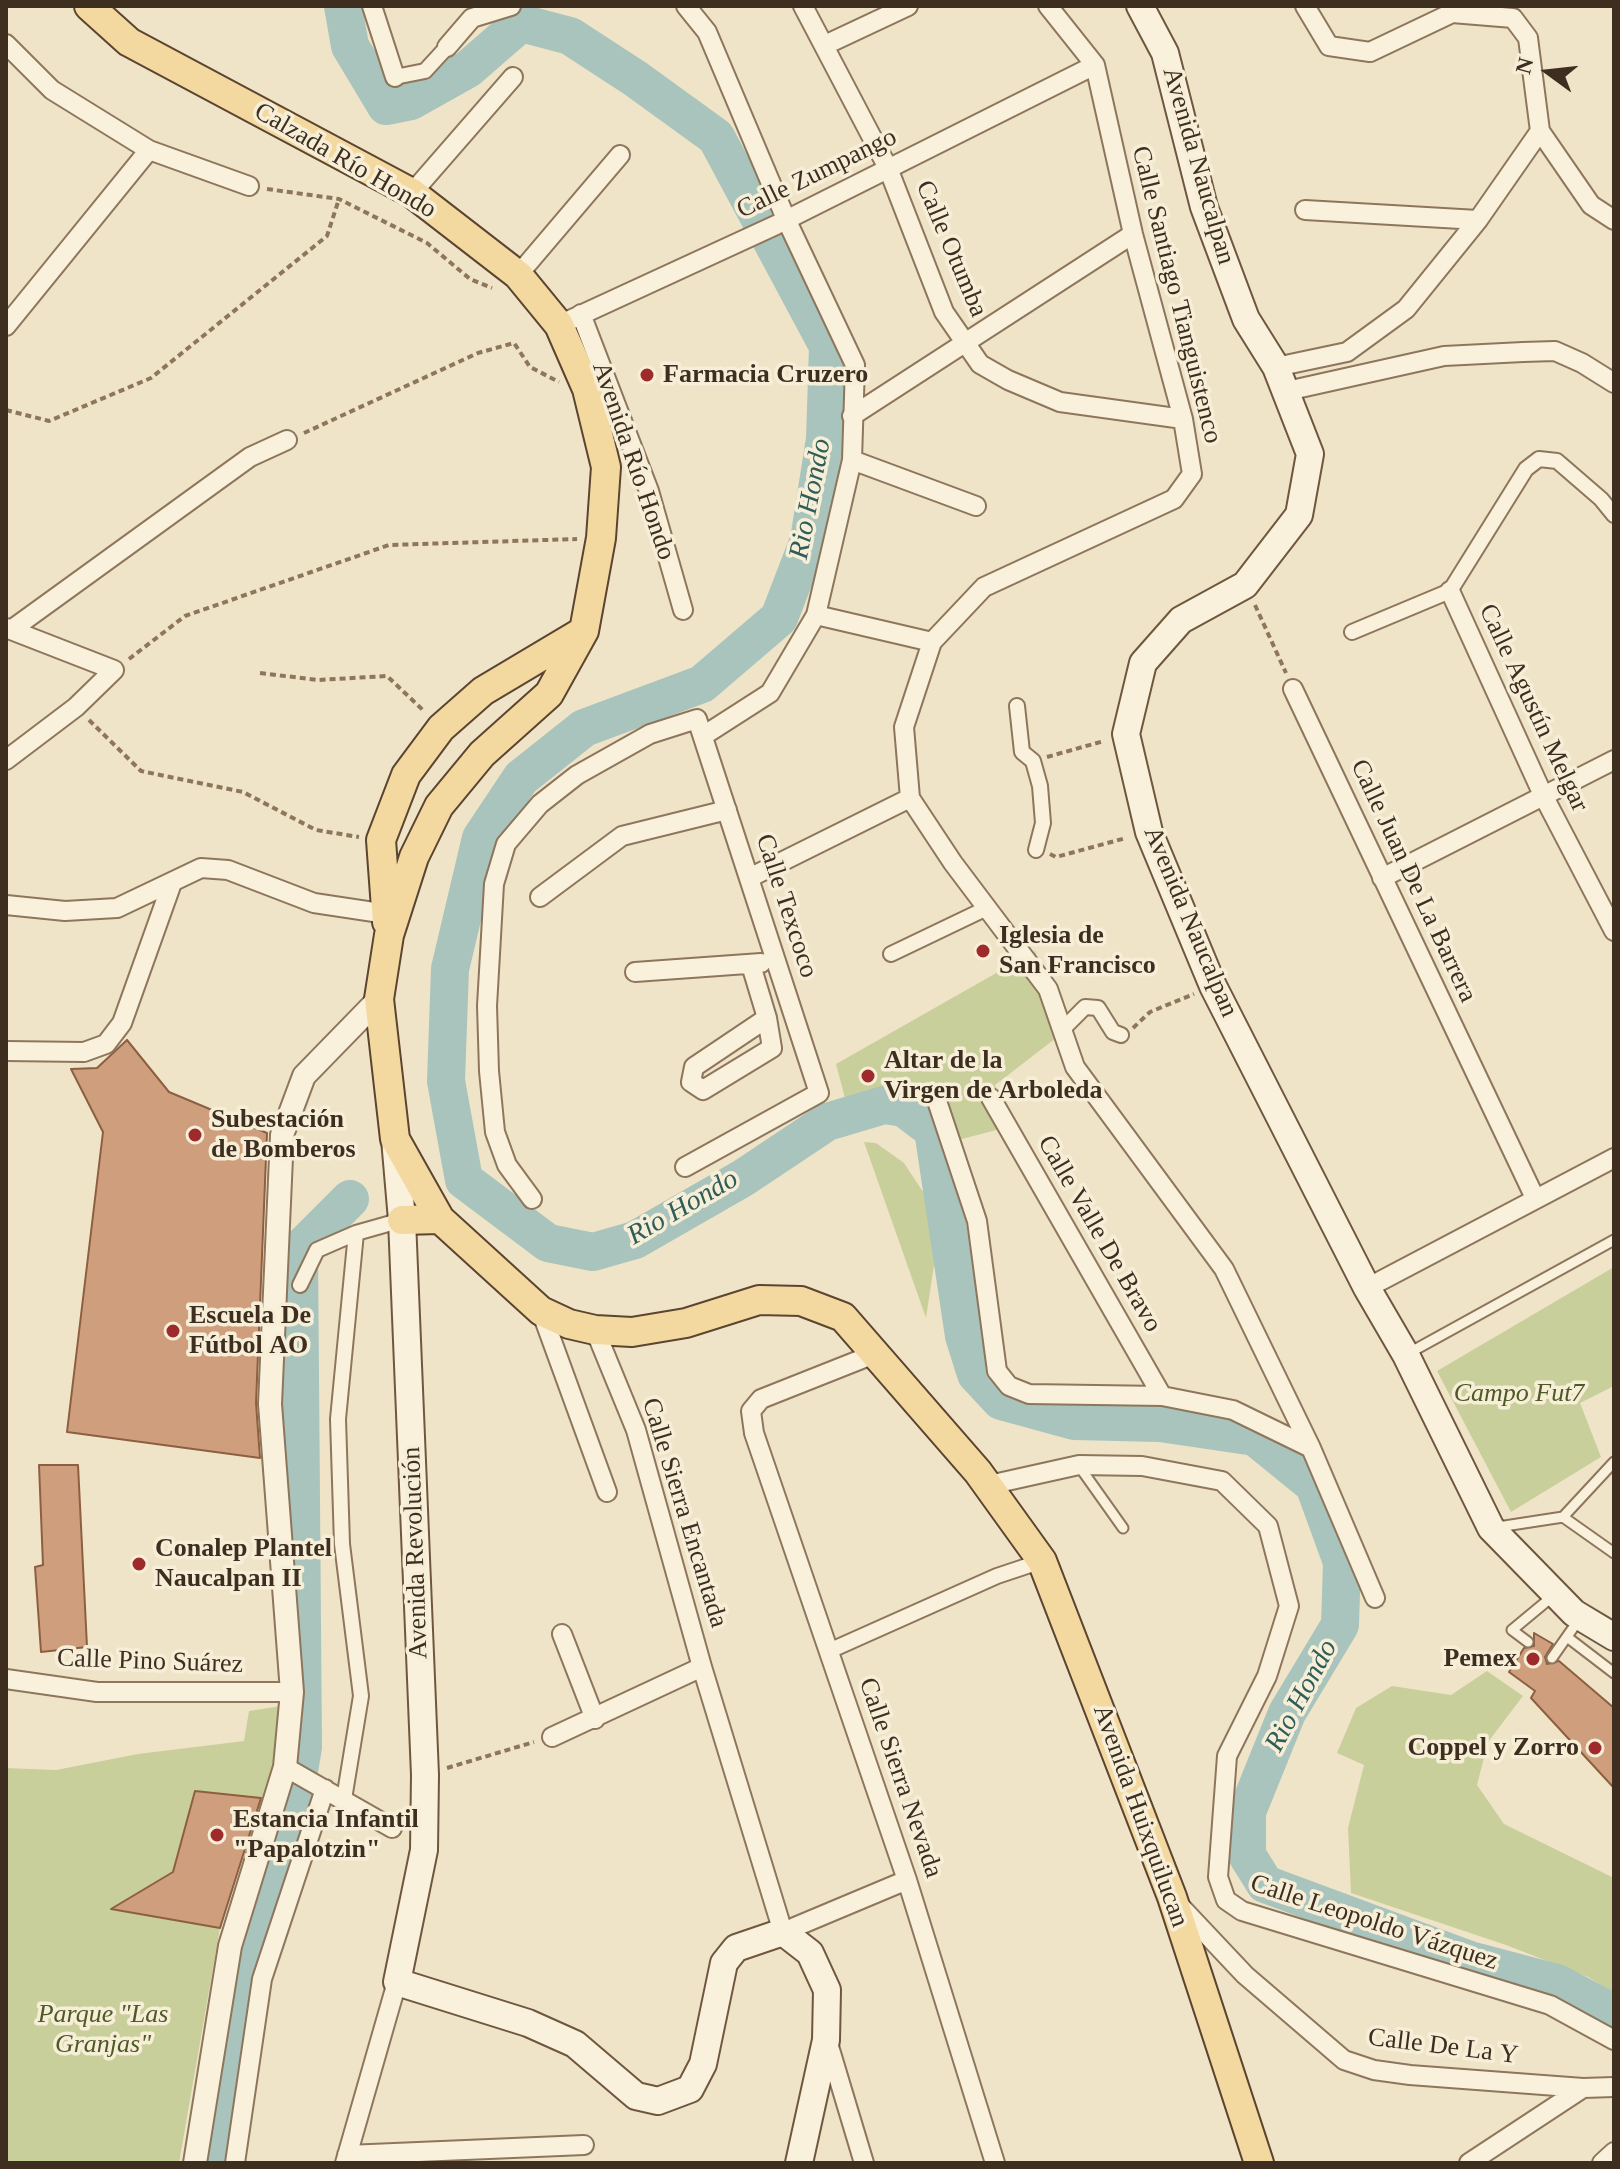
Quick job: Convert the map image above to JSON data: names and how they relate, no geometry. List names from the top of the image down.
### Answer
{
  "streets": {
    "main road": [
      "Calzada Río Hondo",
      "Avenida Naucalpan",
      "Avenida Revolución",
      "Avenida Huixquilucan"
    ],
    "street": [
      "Calle Zumpango",
      "Calle Otumba",
      "Calle Santiago Tianguistenco",
      "Avenida Río Hondo",
      "Calle Agustín Melgar",
      "Calle Juan De La Barrera",
      "Calle Texcoco",
      "Calle Valle De Bravo",
      "Calle Sierra Encantada",
      "Calle Pino Suárez",
      "Calle Sierra Nevada",
      "Calle Leopoldo Vázquez",
      "Calle De La Y"
    ]
  },
  "crossings": [
    ["Calzada Río Hondo", "Calle Zumpango"],
    ["Calzada Río Hondo", "Avenida Río Hondo"],
    ["Calzada Río Hondo", "Avenida Revolución"],
    ["Calle Zumpango", "Calle Otumba"],
    ["Calle Zumpango", "Calle Santiago Tianguistenco"],
    ["Calle Zumpango", "Avenida Río Hondo"],
    ["Calle Otumba", "Calle Santiago Tianguistenco"],
    ["Avenida Huixquilucan", "Calle Leopoldo Vázquez"],
    ["Avenida Huixquilucan", "Calle De La Y"]
  ],
  "water": ["Rio Hondo"],
  "parks": ["Campo Fut7", "Parque \"Las Granjas\""],
  "places": [
    "Farmacia Cruzero",
    "Iglesia de San Francisco",
    "Altar de la Virgen de Arboleda",
    "Subestación de Bomberos",
    "Escuela De Fútbol AO",
    "Conalep Plantel Naucalpan II",
    "Pemex",
    "Coppel y Zorro",
    "Estancia Infantil \"Papalotzin\""
  ],
  "north": "left"
}
